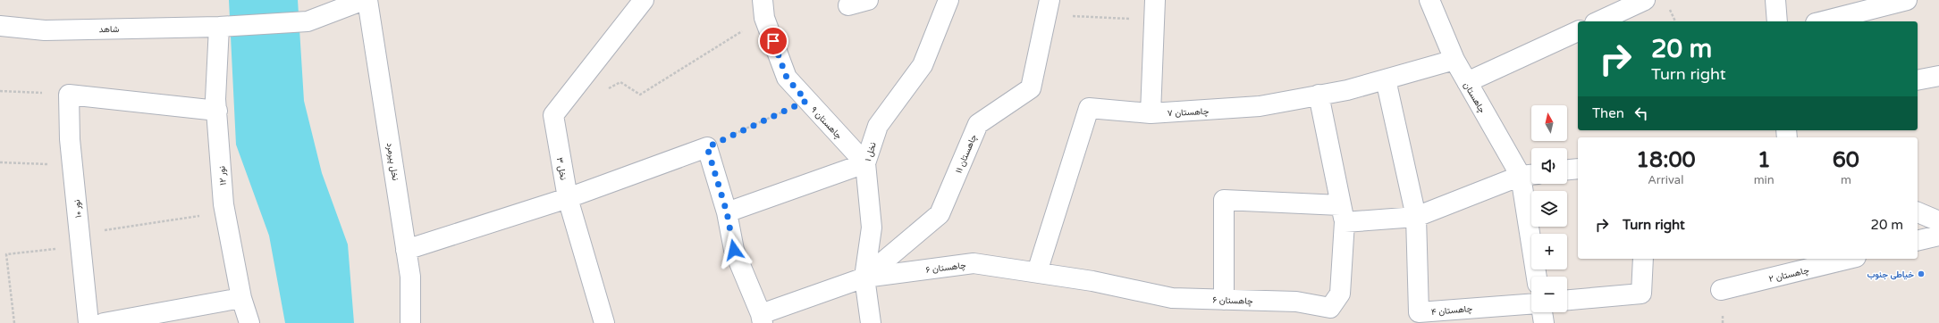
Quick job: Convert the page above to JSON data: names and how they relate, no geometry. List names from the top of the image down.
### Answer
{
  "streets": {
    "street": [
      "شاهد",
      "چاهستان",
      "چاهستان ۷",
      "چاهستان ۹",
      "نخل ۱",
      "چاهستان ۱۱",
      "نخل پیرمرد",
      "نخل ۳",
      "نور ۱۲",
      "نور ۱۰",
      "چاهستان ۶",
      "چاهستان ۲",
      "چاهستان ۴"
    ]
  },
  "crossings": [
    ["شاهد", "نور ۱۲"],
    ["چاهستان", "چاهستان ۷"],
    ["چاهستان ۷", "چاهستان ۶"],
    ["چاهستان ۹", "نخل ۱"],
    ["نخل ۱", "چاهستان ۱۱"],
    ["نخل ۱", "چاهستان ۶"],
    ["چاهستان ۱۱", "چاهستان ۶"]
  ],
  "places": ["خیاطی جنوب"],
  "north": "top",
  "page": {
    "turn": ["20 m", "Turn right"],
    "then": "Then",
    "map_buttons": ["+", "−"],
    "eta": [
      "18:00",
      "Arrival",
      "1",
      "min",
      "60",
      "m"
    ],
    "list": [
      {
        "name": "Turn right",
        "value": "20 m"
      }
    ]
  }
}
